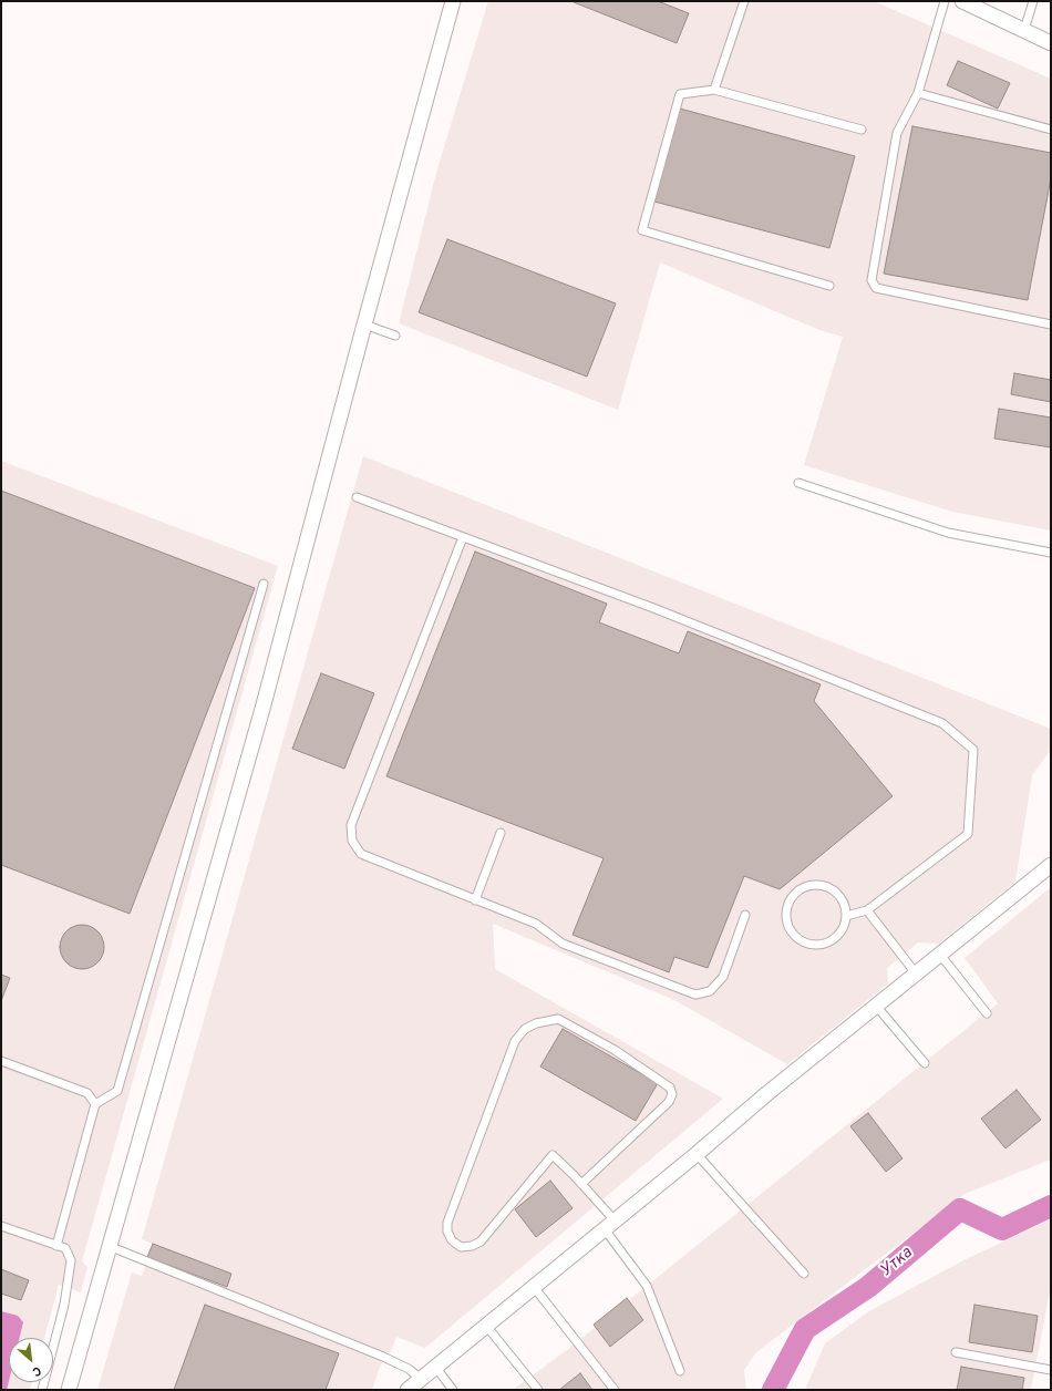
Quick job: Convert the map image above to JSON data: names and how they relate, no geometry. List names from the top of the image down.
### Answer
{
  "water": ["Утка"],
  "north": "bottom right"
}
